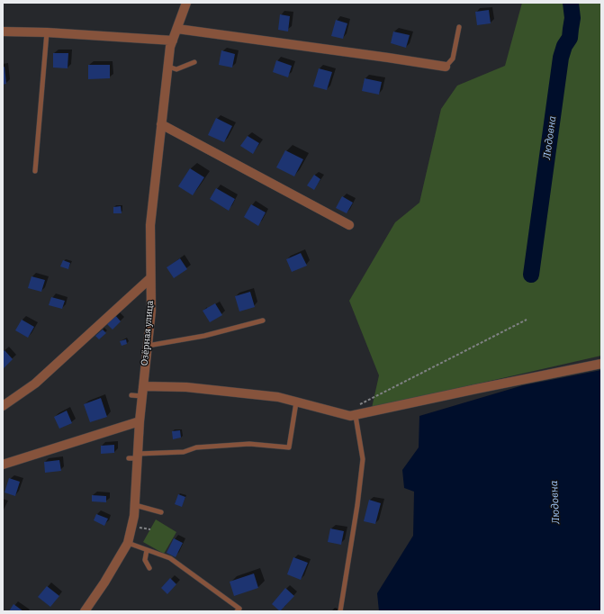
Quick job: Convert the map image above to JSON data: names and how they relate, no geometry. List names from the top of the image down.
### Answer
{
  "streets": {
    "street": ["Озёрная улица"]
  },
  "water": ["Людовна"]
}
